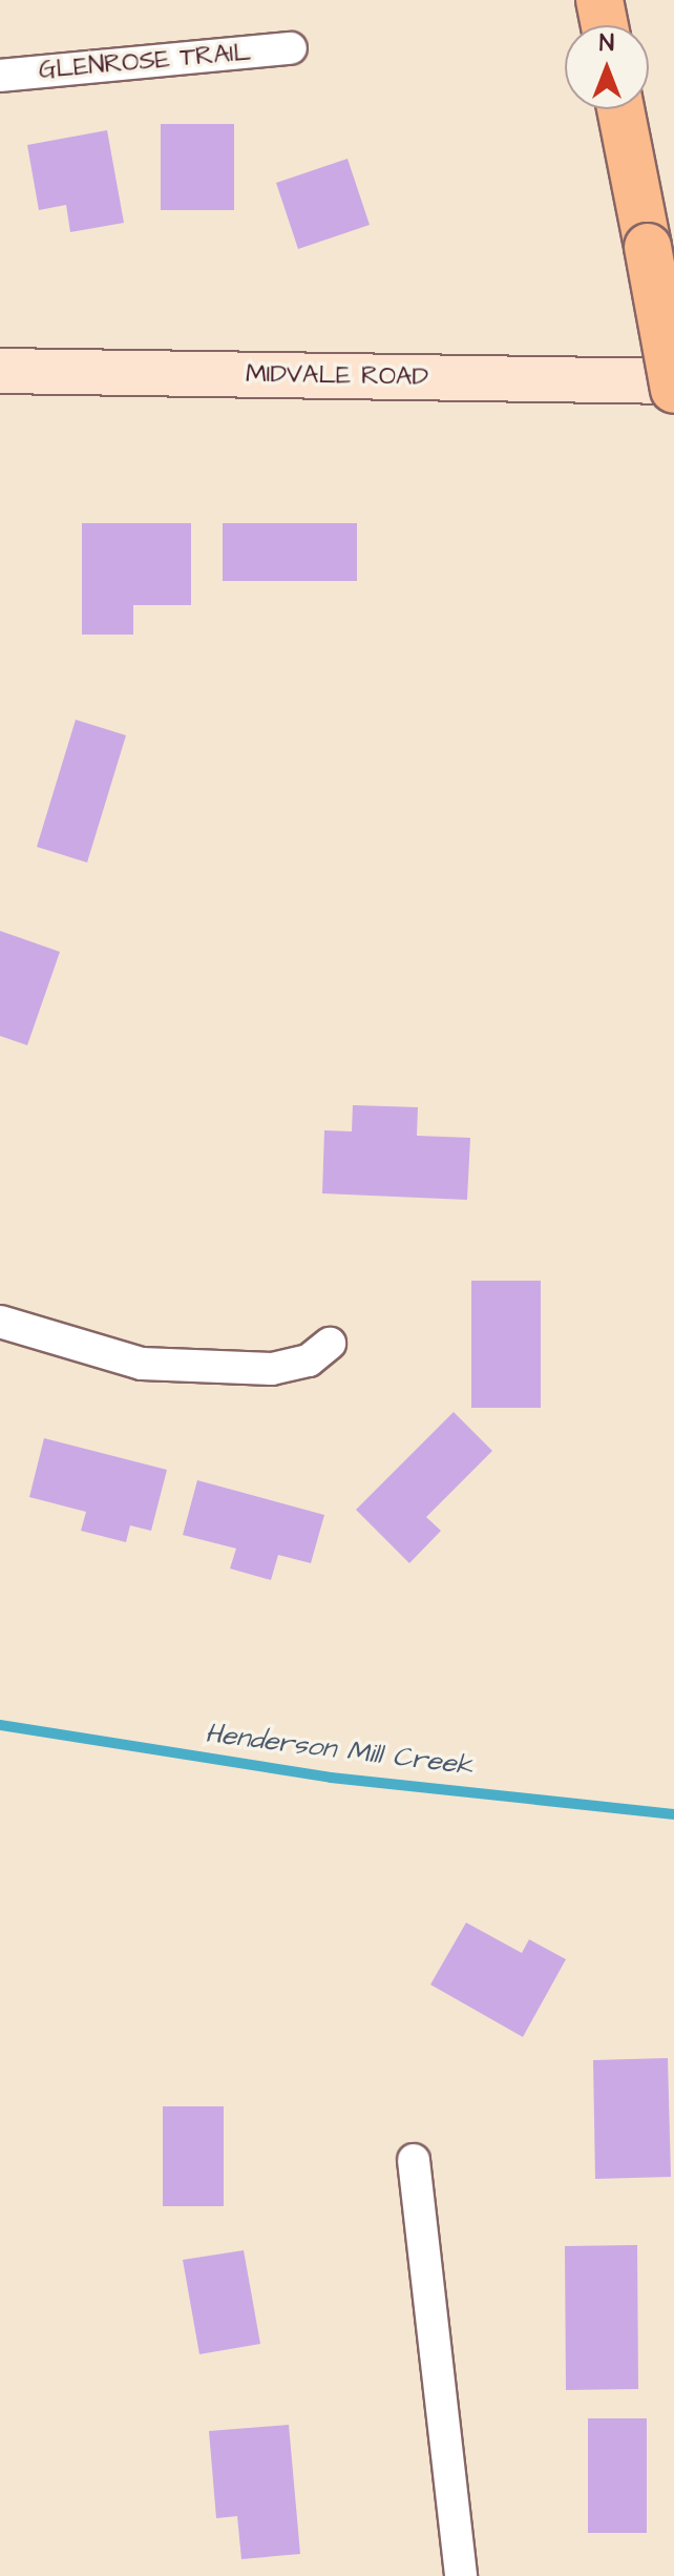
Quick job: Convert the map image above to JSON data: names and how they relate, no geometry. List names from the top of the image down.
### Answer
{
  "streets": {
    "street": ["GLENROSE TRAIL", "MIDVALE ROAD"]
  },
  "water": ["Henderson Mill Creek"],
  "north": "top"
}
